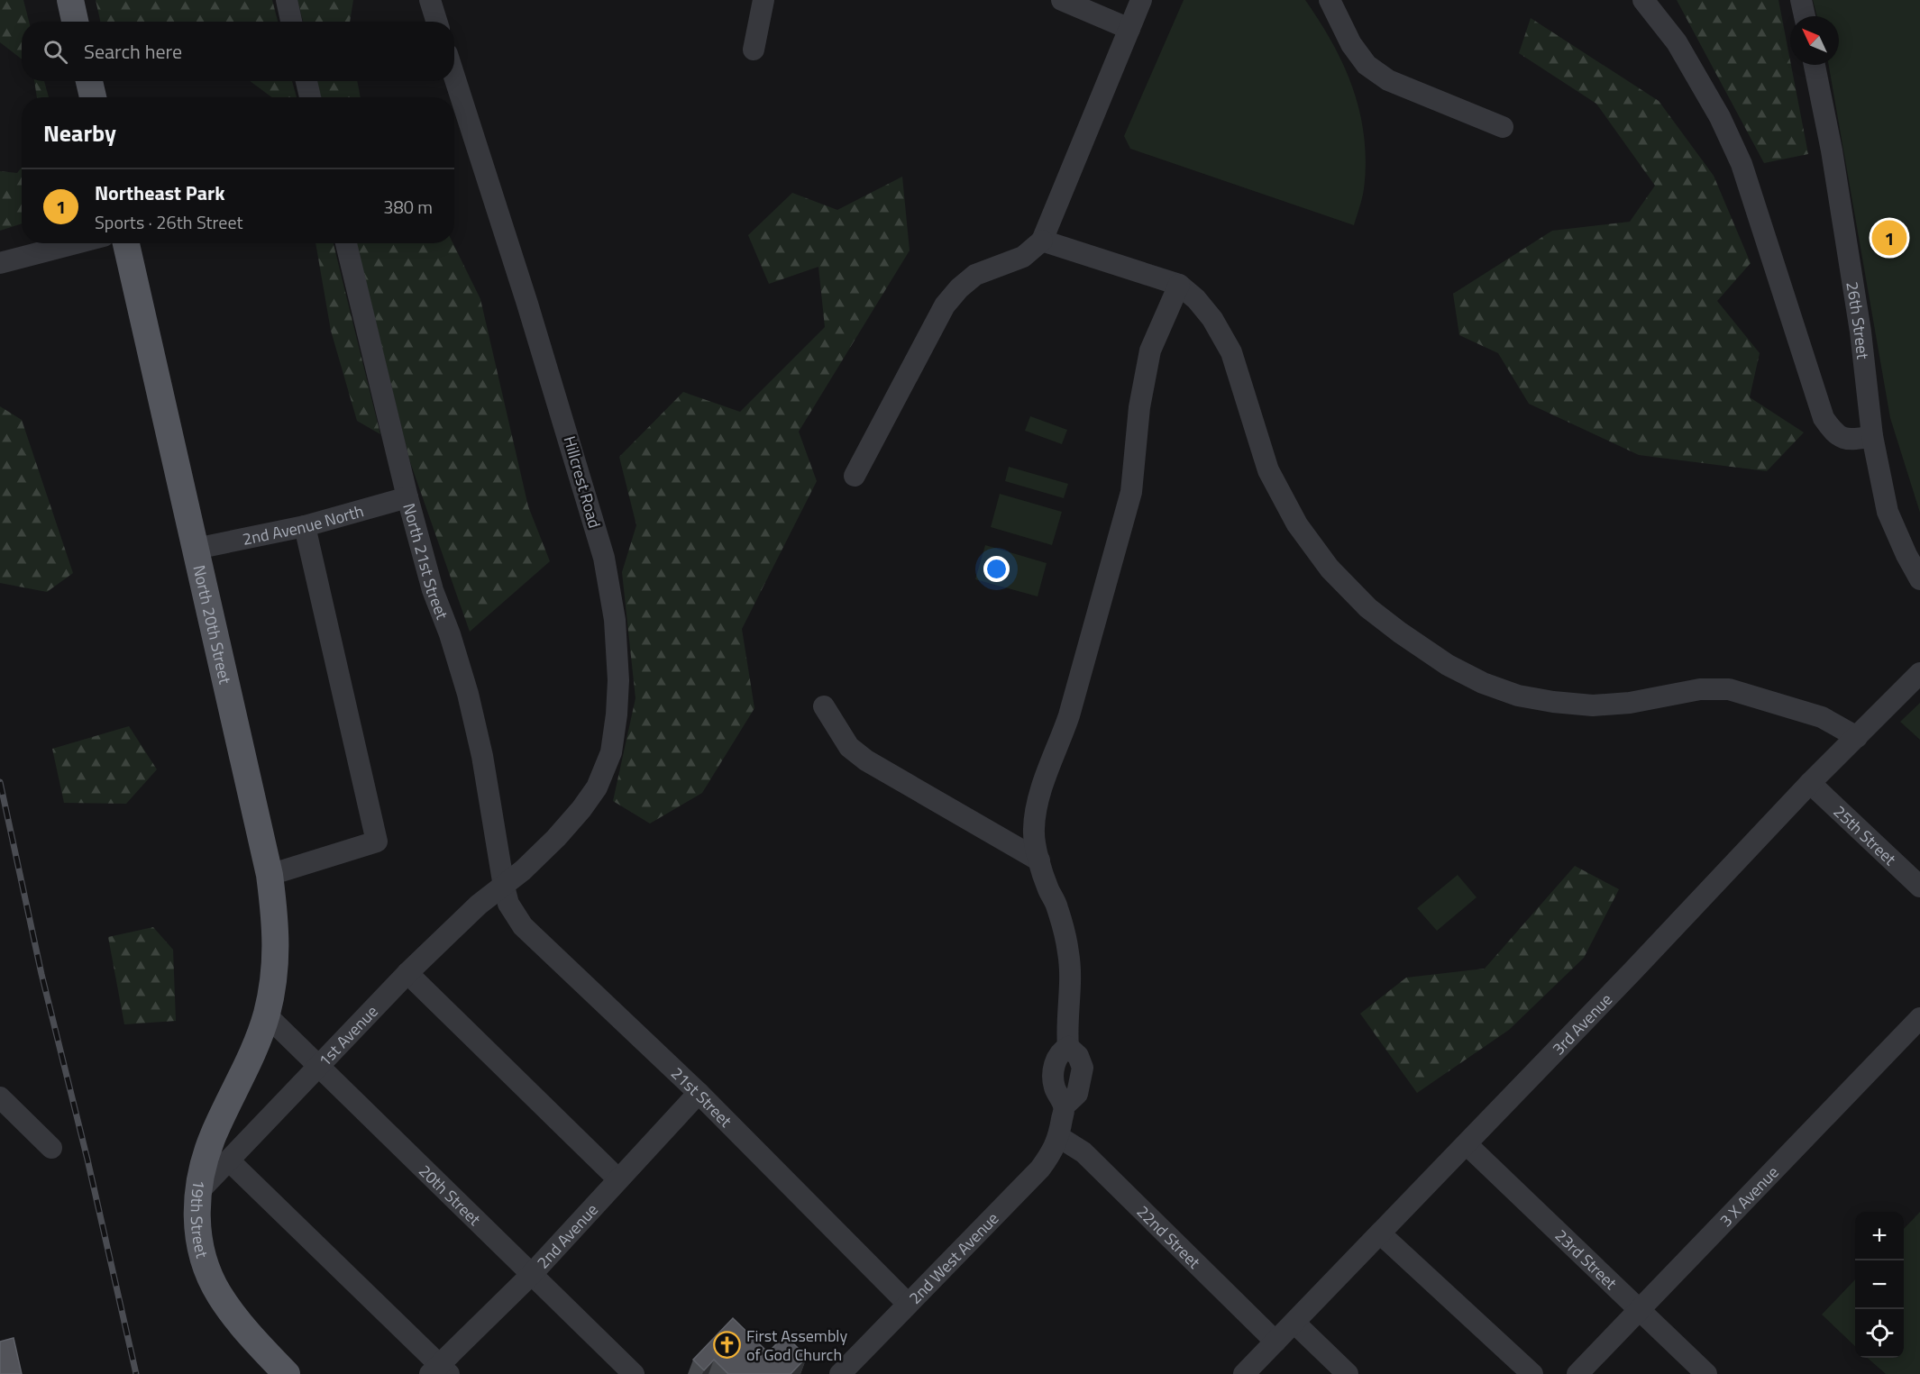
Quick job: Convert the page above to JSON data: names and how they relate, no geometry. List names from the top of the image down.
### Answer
{
  "streets": {
    "main road": ["North 20th Street", "19th Street"],
    "street": [
      "26th Street",
      "Hillcrest Road",
      "2nd Avenue North",
      "North 21st Street",
      "25th Street",
      "3rd Avenue",
      "1st Avenue",
      "21st Street",
      "20th Street",
      "3 X Avenue",
      "2nd Avenue",
      "22nd Street",
      "2nd West Avenue",
      "23rd Street"
    ]
  },
  "crossings": [
    ["Hillcrest Road", "North 21st Street"],
    ["Hillcrest Road", "1st Avenue"],
    ["Hillcrest Road", "21st Street"],
    ["2nd Avenue North", "North 21st Street"],
    ["2nd Avenue North", "North 20th Street"],
    ["North 21st Street", "1st Avenue"],
    ["North 21st Street", "21st Street"],
    ["North 20th Street", "20th Street"],
    ["North 20th Street", "19th Street"],
    ["25th Street", "3rd Avenue"],
    ["3rd Avenue", "22nd Street"],
    ["3rd Avenue", "23rd Street"],
    ["1st Avenue", "21st Street"],
    ["1st Avenue", "20th Street"],
    ["1st Avenue", "19th Street"],
    ["21st Street", "2nd Avenue"],
    ["21st Street", "2nd West Avenue"],
    ["20th Street", "19th Street"],
    ["20th Street", "2nd Avenue"],
    ["3 X Avenue", "23rd Street"],
    ["22nd Street", "2nd West Avenue"]
  ],
  "places": {
    "church": ["First Assembly of God Church"]
  },
  "north": "top left",
  "page": {
    "search": "Search here",
    "heading": "Nearby",
    "list": [
      {
        "mark": "1",
        "name": "Northeast Park",
        "note": "Sports · 26th Street",
        "value": "380 m"
      }
    ],
    "pins": "1",
    "map_buttons": ["+", "−"]
  }
}
